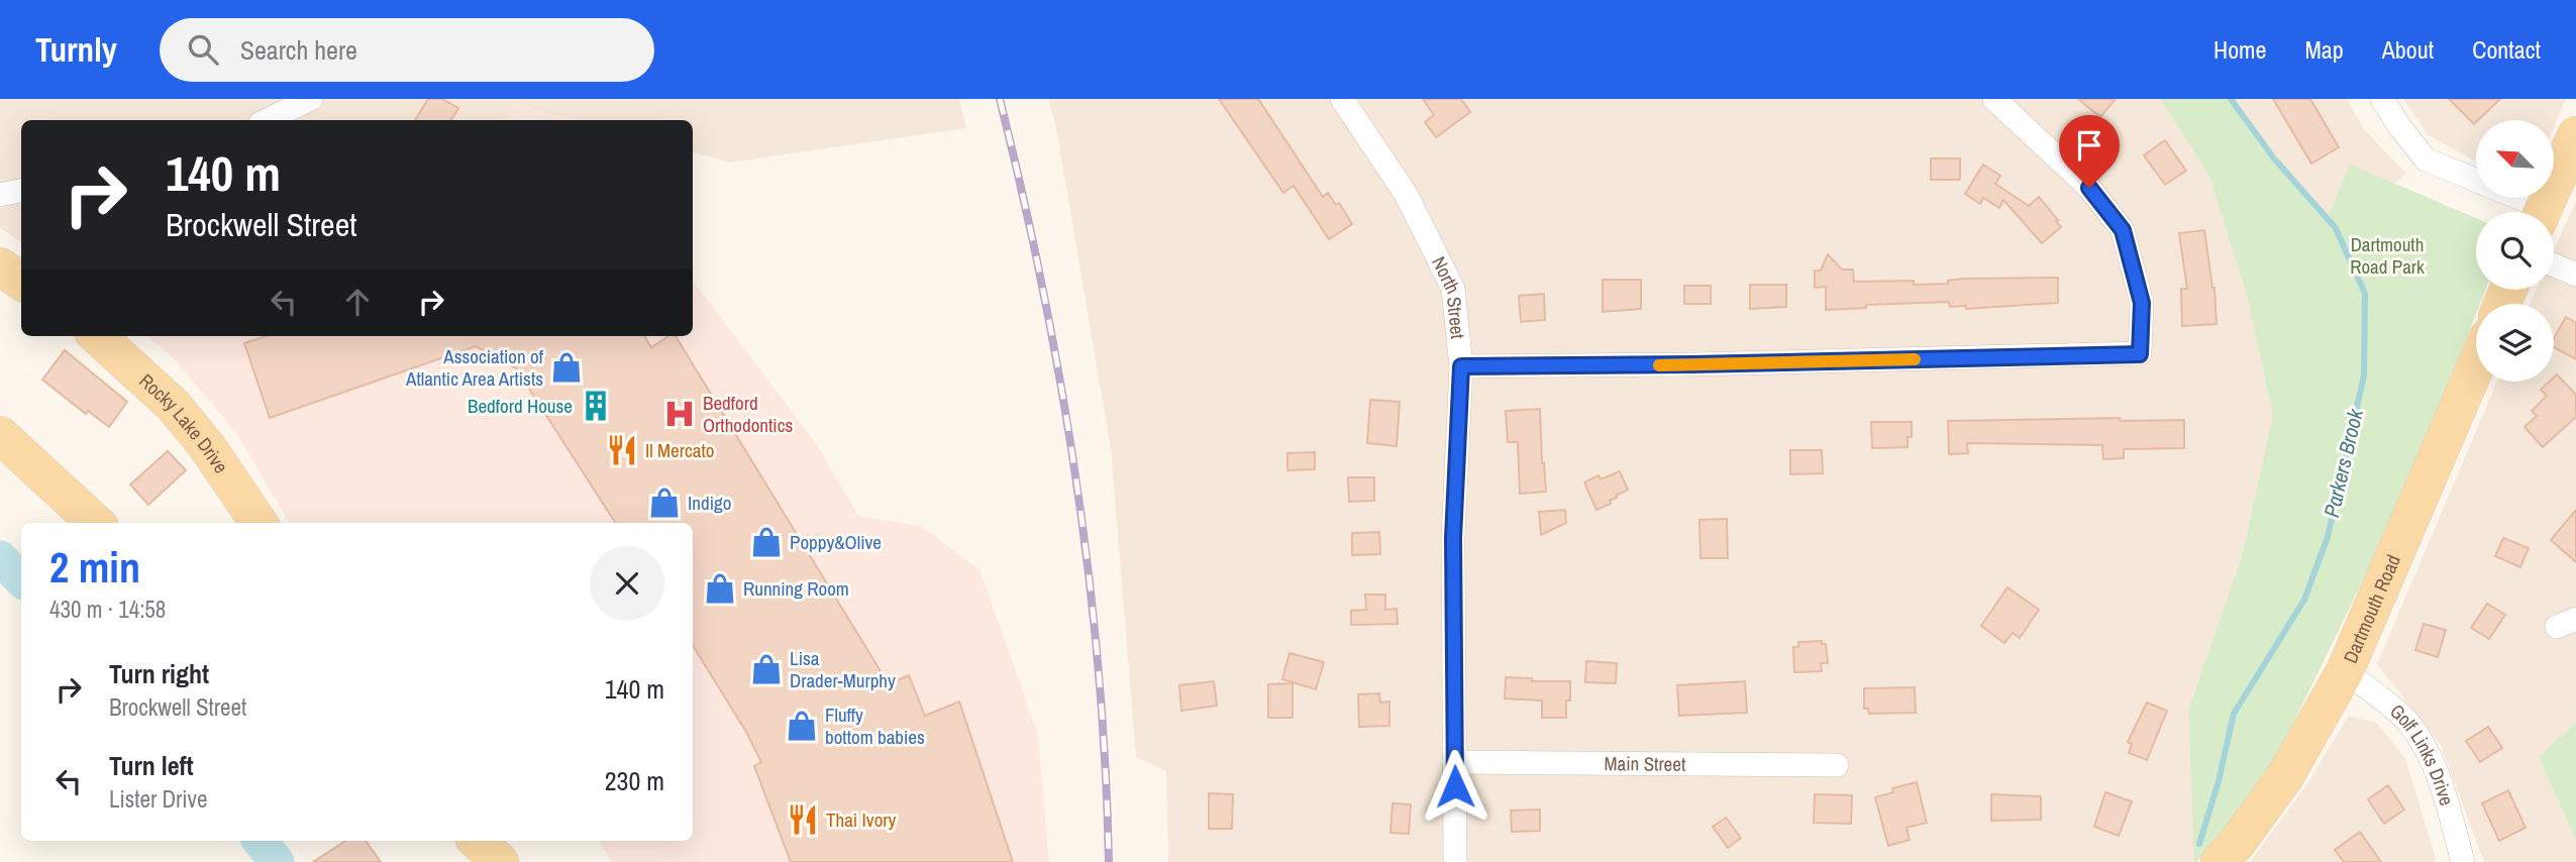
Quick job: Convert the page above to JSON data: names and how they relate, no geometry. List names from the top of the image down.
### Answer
{
  "streets": {
    "main road": ["Rocky Lake Drive", "Dartmouth Road"],
    "street": ["North Street", "Golf Links Drive", "Main Street"]
  },
  "crossings": [
    ["North Street", "Main Street"],
    ["Dartmouth Road", "Golf Links Drive"]
  ],
  "water": ["Parkers Brook"],
  "parks": ["Dartmouth Road Park"],
  "places": {
    "shop": [
      "Association of Atlantic Area Artists",
      "Indigo",
      "Poppy&Olive",
      "Running Room",
      "Lisa Drader-Murphy",
      "Fluffy bottom babies"
    ],
    "building": ["Bedford House"],
    "hospital": ["Bedford Orthodontics"],
    "restaurant": ["Il Mercato", "Thai Ivory"]
  },
  "north": "top left",
  "page": {
    "header": "Turnly",
    "search": "Search here",
    "nav": [
      "Home",
      "Map",
      "About",
      "Contact"
    ],
    "turn": ["140 m", "Brockwell Street"],
    "heading": ["2 min", "430 m · 14:58"],
    "list": [
      {
        "name": "Turn right",
        "note": "Brockwell Street",
        "value": "140 m"
      },
      {
        "name": "Turn left",
        "note": "Lister Drive",
        "value": "230 m"
      }
    ]
  }
}
